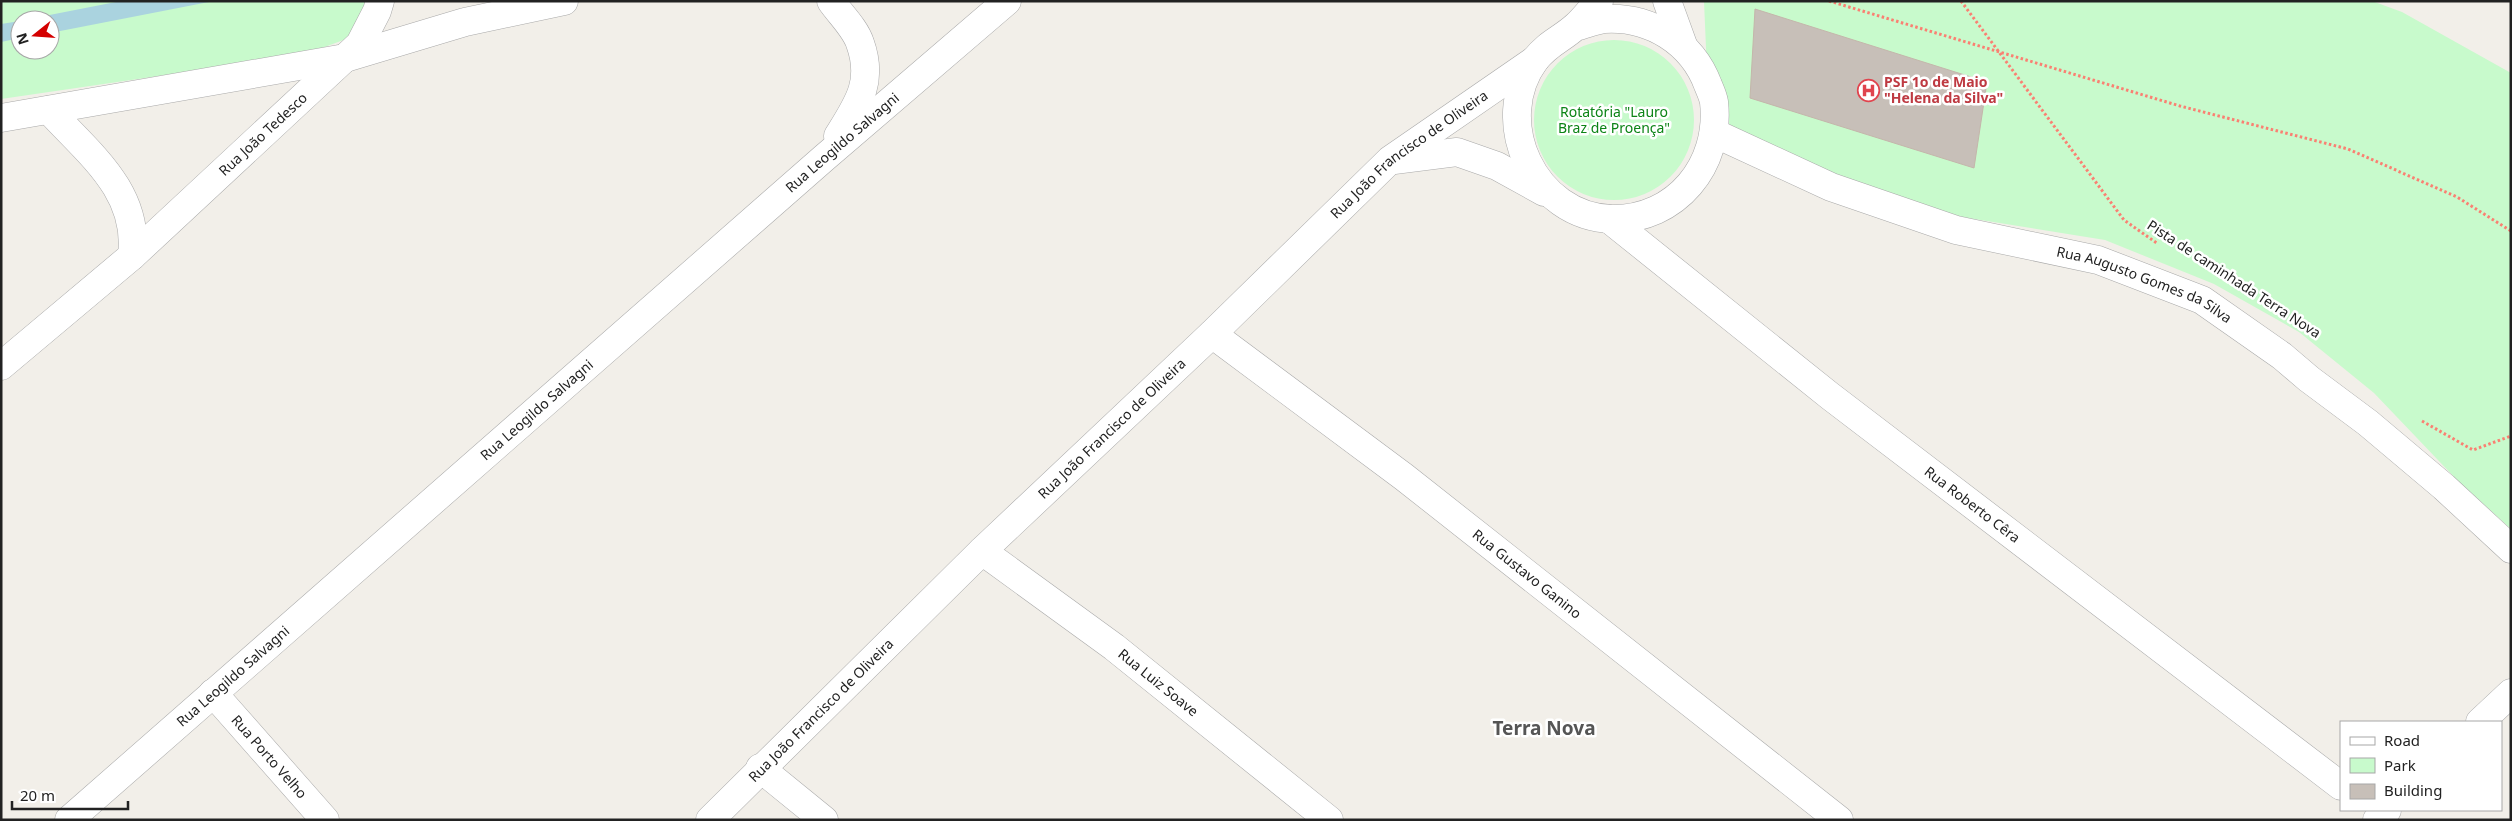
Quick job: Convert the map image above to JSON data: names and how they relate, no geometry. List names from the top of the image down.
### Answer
{
  "streets": {
    "street": [
      "Rua João Tedesco",
      "Rua Leogildo Salvagni",
      "Rua João Francisco de Oliveira",
      "Rua Augusto Gomes da Silva",
      "Rua Roberto Cêra",
      "Rua Gustavo Ganino",
      "Rua Luiz Soave",
      "Rua Porto Velho"
    ],
    "path": ["Pista de caminhada Terra Nova"]
  },
  "crossings": [
    ["Rua Leogildo Salvagni", "Rua Porto Velho"],
    ["Rua João Francisco de Oliveira", "Rua Gustavo Ganino"],
    ["Rua João Francisco de Oliveira", "Rua Luiz Soave"]
  ],
  "districts": ["Terra Nova"],
  "parks": ["Rotatória \"Lauro Braz de Proença\""],
  "places": {
    "hospital": ["PSF 1o de Maio \"Helena da Silva\""]
  },
  "legend": ["Road", "Park", "Building"],
  "scale_bar": "20 m",
  "north": "left"
}
